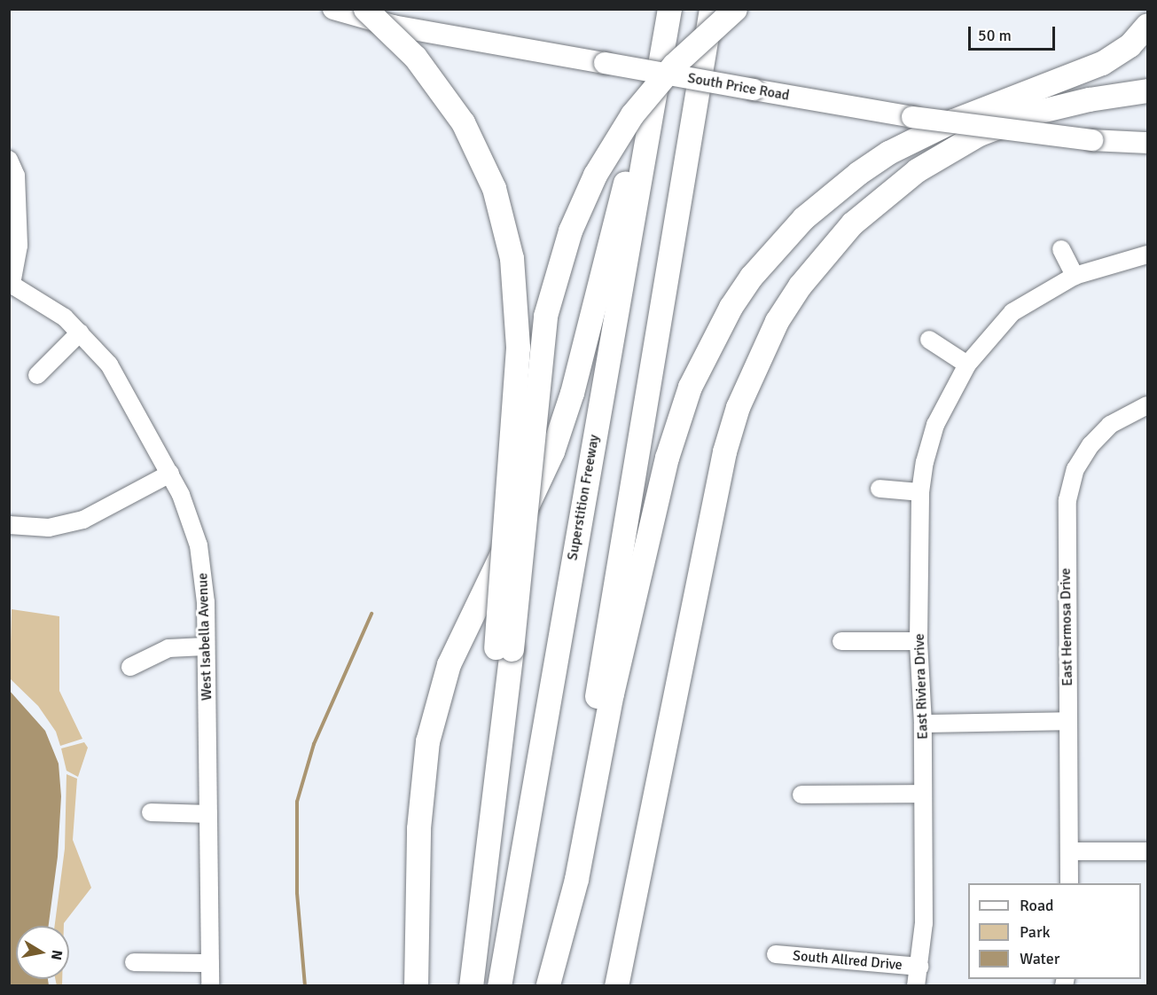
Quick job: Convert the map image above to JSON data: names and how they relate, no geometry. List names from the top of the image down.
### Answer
{
  "streets": {
    "highway": ["Superstition Freeway"],
    "main road": ["South Price Road"],
    "street": [
      "East Hermosa Drive",
      "West Isabella Avenue",
      "East Riviera Drive",
      "South Allred Drive"
    ]
  },
  "crossings": [
    ["East Riviera Drive", "South Allred Drive"]
  ],
  "legend": ["Road", "Park", "Water"],
  "scale_bar": "50 m",
  "north": "right"
}
